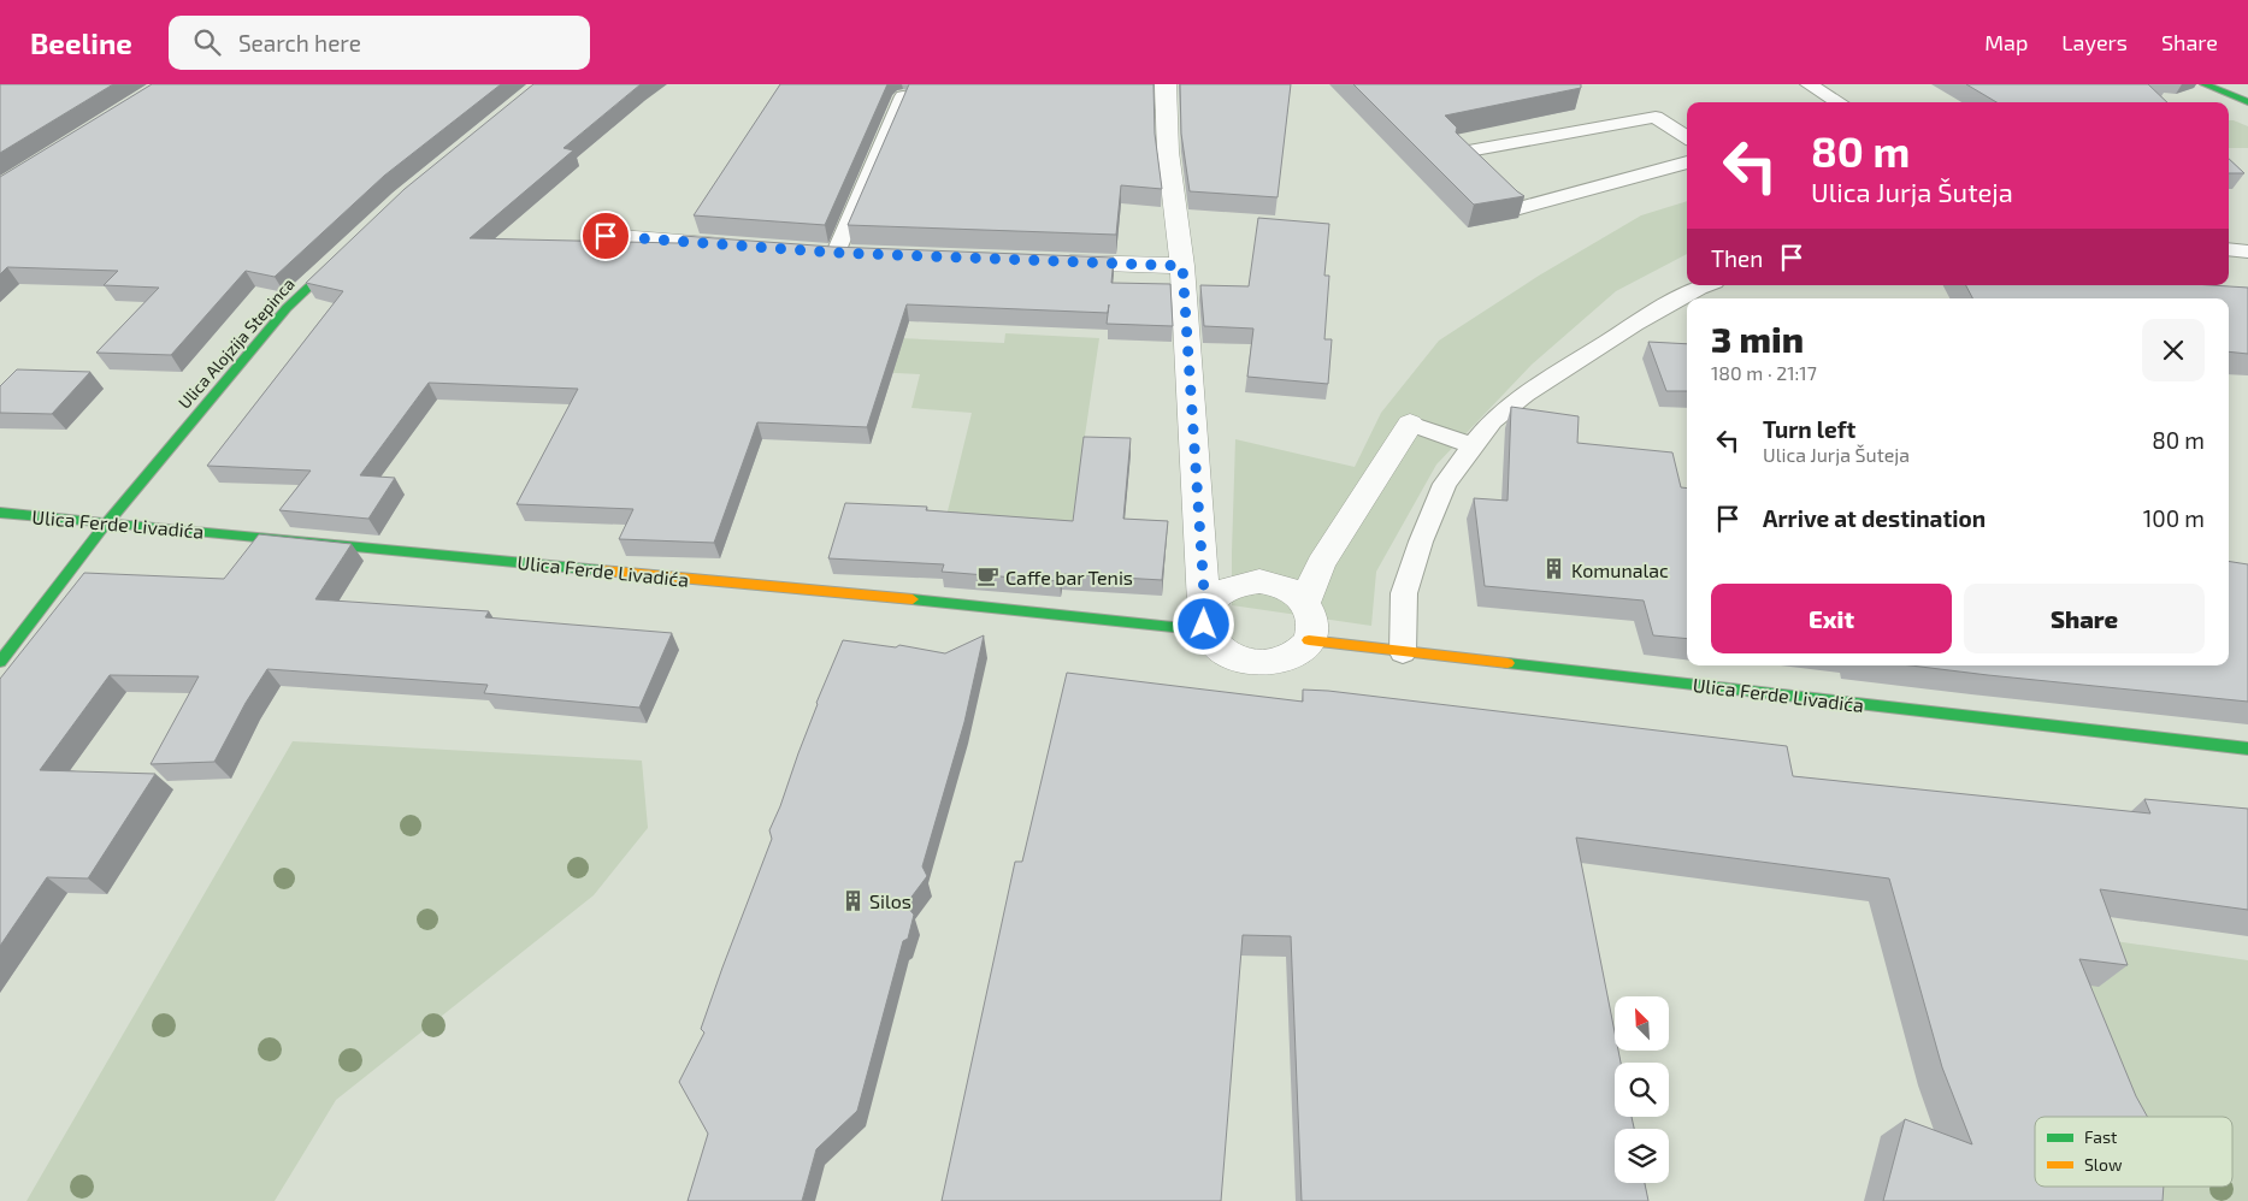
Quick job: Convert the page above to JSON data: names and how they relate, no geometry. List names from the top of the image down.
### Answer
{
  "streets": {
    "street": ["Ulica Alojzija Stepinca", "Ulica Ferde Livadića"]
  },
  "crossings": [
    ["Ulica Alojzija Stepinca", "Ulica Ferde Livadića"]
  ],
  "places": {
    "building": ["Komunalac", "Silos"],
    "cafe": ["Caffe bar Tenis"]
  },
  "legend": ["Fast", "Slow"],
  "north": "top left",
  "page": {
    "header": "Beeline",
    "search": "Search here",
    "nav": ["Map", "Layers", "Share"],
    "turn": ["80 m", "Ulica Jurja Šuteja"],
    "then": "Then",
    "heading": ["3 min", "180 m · 21:17"],
    "list": [
      {
        "name": "Turn left",
        "note": "Ulica Jurja Šuteja",
        "value": "80 m"
      },
      {
        "name": "Arrive at destination",
        "value": "100 m"
      }
    ],
    "buttons": ["Exit", "Share"]
  }
}
